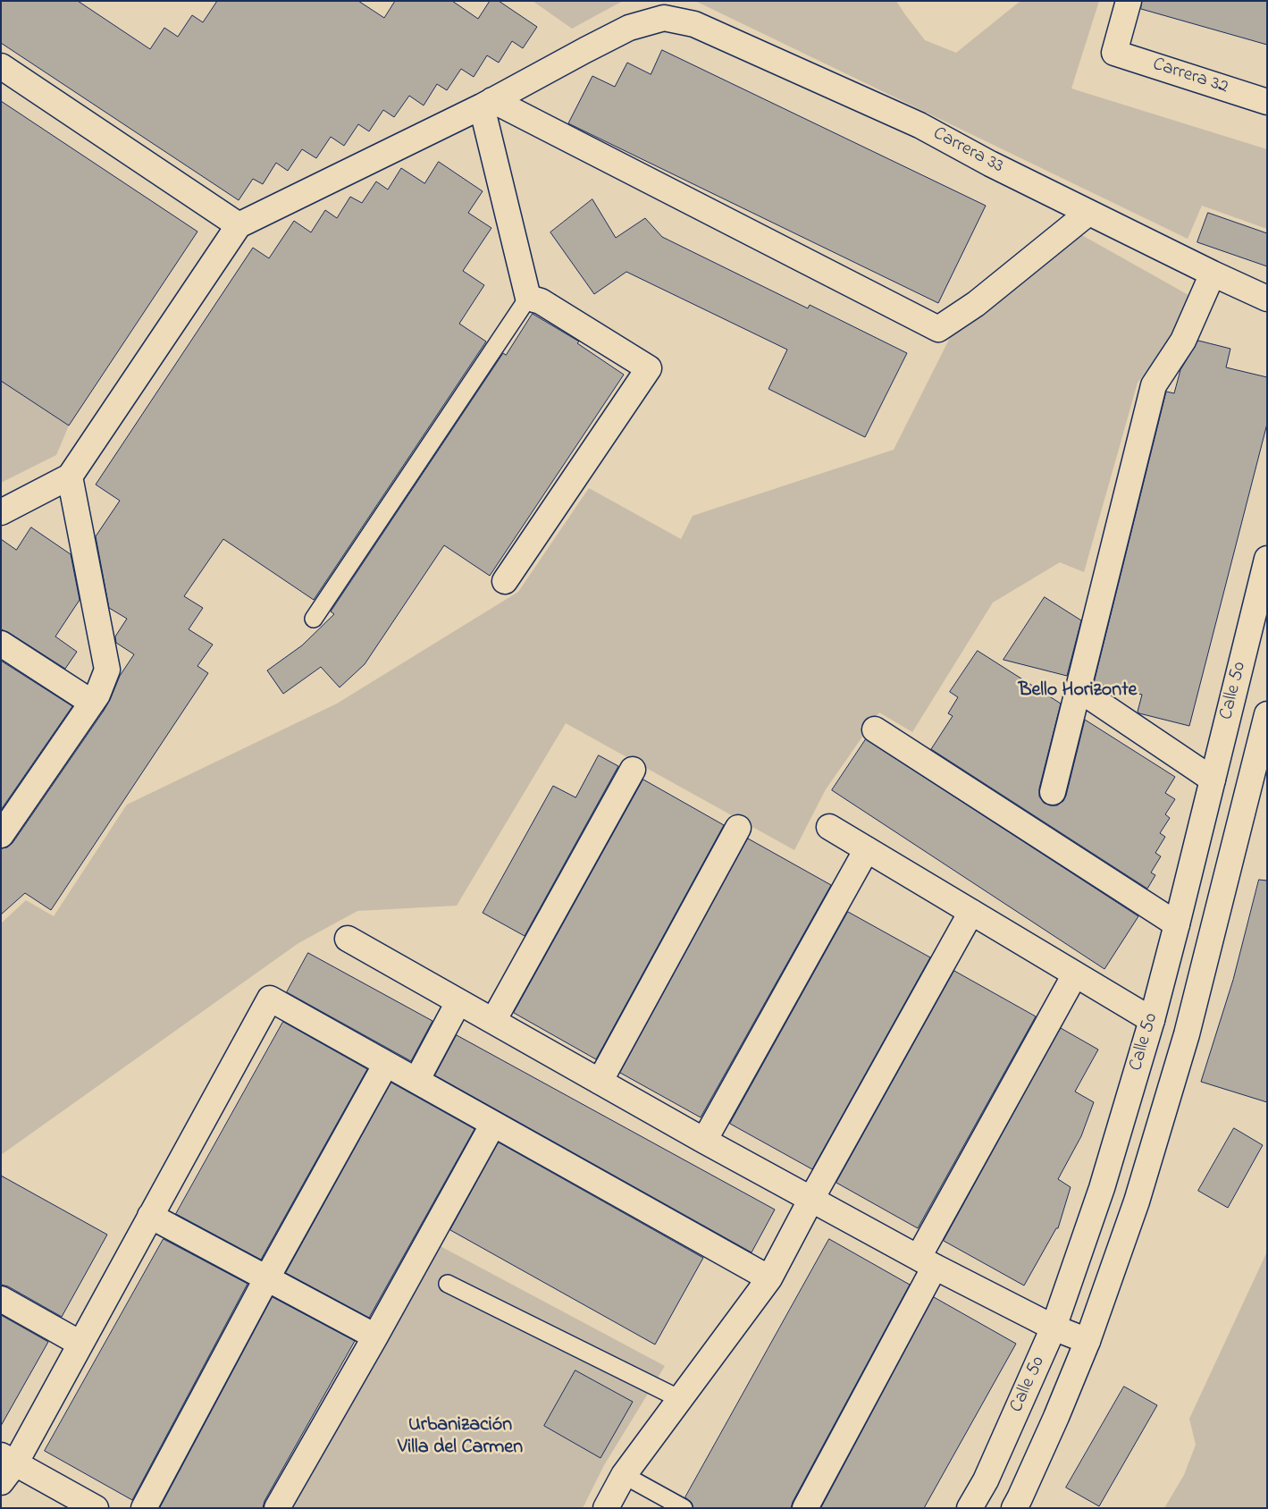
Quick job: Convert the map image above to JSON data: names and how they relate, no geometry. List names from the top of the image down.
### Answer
{
  "streets": {
    "street": ["Carrera 32", "Carrera 33", "Calle 50"]
  },
  "districts": ["Bello Horizonte", "Urbanización Villa del Carmen"]
}
